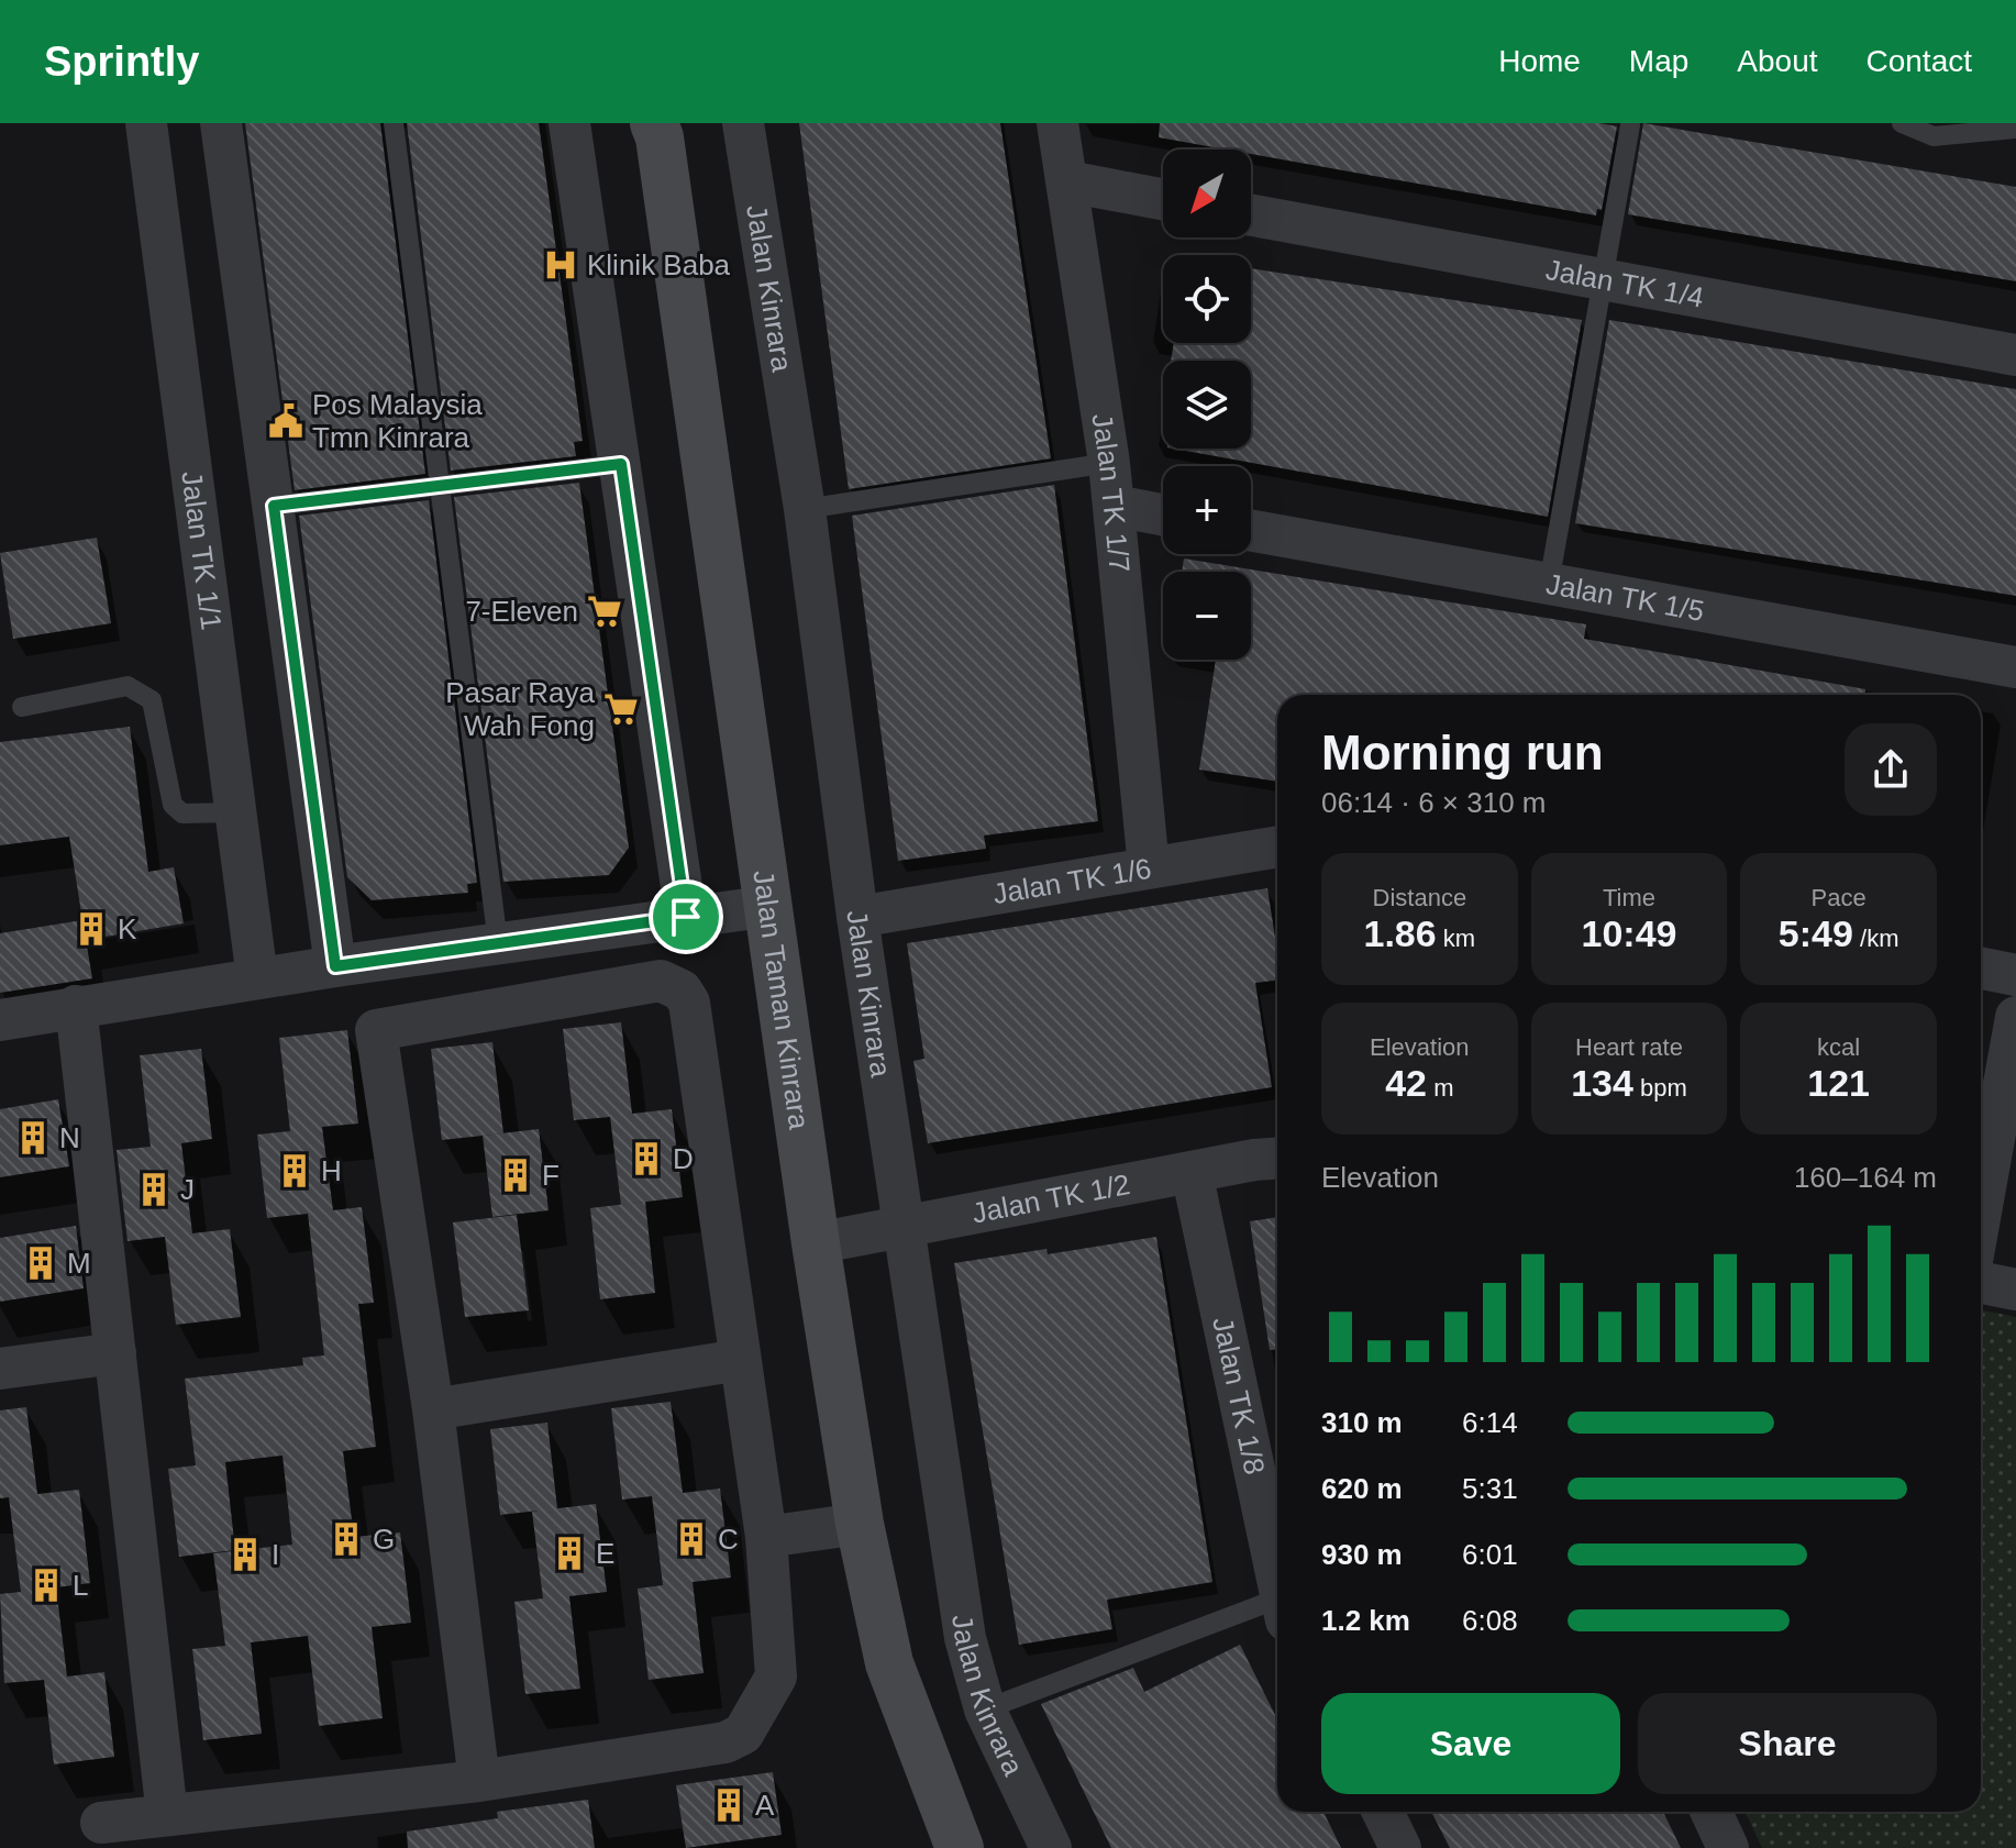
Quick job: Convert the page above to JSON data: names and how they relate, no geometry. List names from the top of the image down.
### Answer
{
  "streets": {
    "street": [
      "Jalan TK 1/4",
      "Jalan Kinrara",
      "Jalan TK 1/7",
      "Jalan TK 1/1",
      "Jalan TK 1/5",
      "Jalan TK 1/6",
      "Jalan Taman Kinrara",
      "Jalan TK 1/2",
      "Jalan TK 1/8"
    ]
  },
  "crossings": [
    ["Jalan Kinrara", "Jalan TK 1/6"],
    ["Jalan Kinrara", "Jalan TK 1/2"],
    ["Jalan TK 1/7", "Jalan TK 1/6"],
    ["Jalan Taman Kinrara", "Jalan TK 1/2"],
    ["Jalan TK 1/2", "Jalan TK 1/8"]
  ],
  "places": {
    "hospital": ["Klinik Baba"],
    "public building": ["Pos Malaysia Tmn Kinrara"],
    "supermarket": ["7-Eleven", "Pasar Raya Wah Fong"],
    "building": [
      "K",
      "N",
      "D",
      "H",
      "F",
      "J",
      "M",
      "G",
      "C",
      "E",
      "I",
      "L",
      "A"
    ]
  },
  "north": "bottom left",
  "page": {
    "header": "Sprintly",
    "nav": [
      "Home",
      "Map",
      "About",
      "Contact"
    ],
    "map_buttons": ["+", "−"],
    "heading": ["Morning run", "06:14 · 6 × 310 m"],
    "stats": [
      ["Distance", "1.86 km"],
      ["Time", "10:49"],
      ["Pace", "5:49 /km"],
      ["Elevation", "42 m"],
      ["Heart rate", "134 bpm"],
      ["kcal", "121"]
    ],
    "chart": ["Elevation", "160–164 m"],
    "list": [
      {
        "name": "310 m",
        "note": "6:14"
      },
      {
        "name": "620 m",
        "note": "5:31"
      },
      {
        "name": "930 m",
        "note": "6:01"
      },
      {
        "name": "1.2 km",
        "note": "6:08"
      }
    ],
    "buttons": ["Save", "Share"]
  }
}
